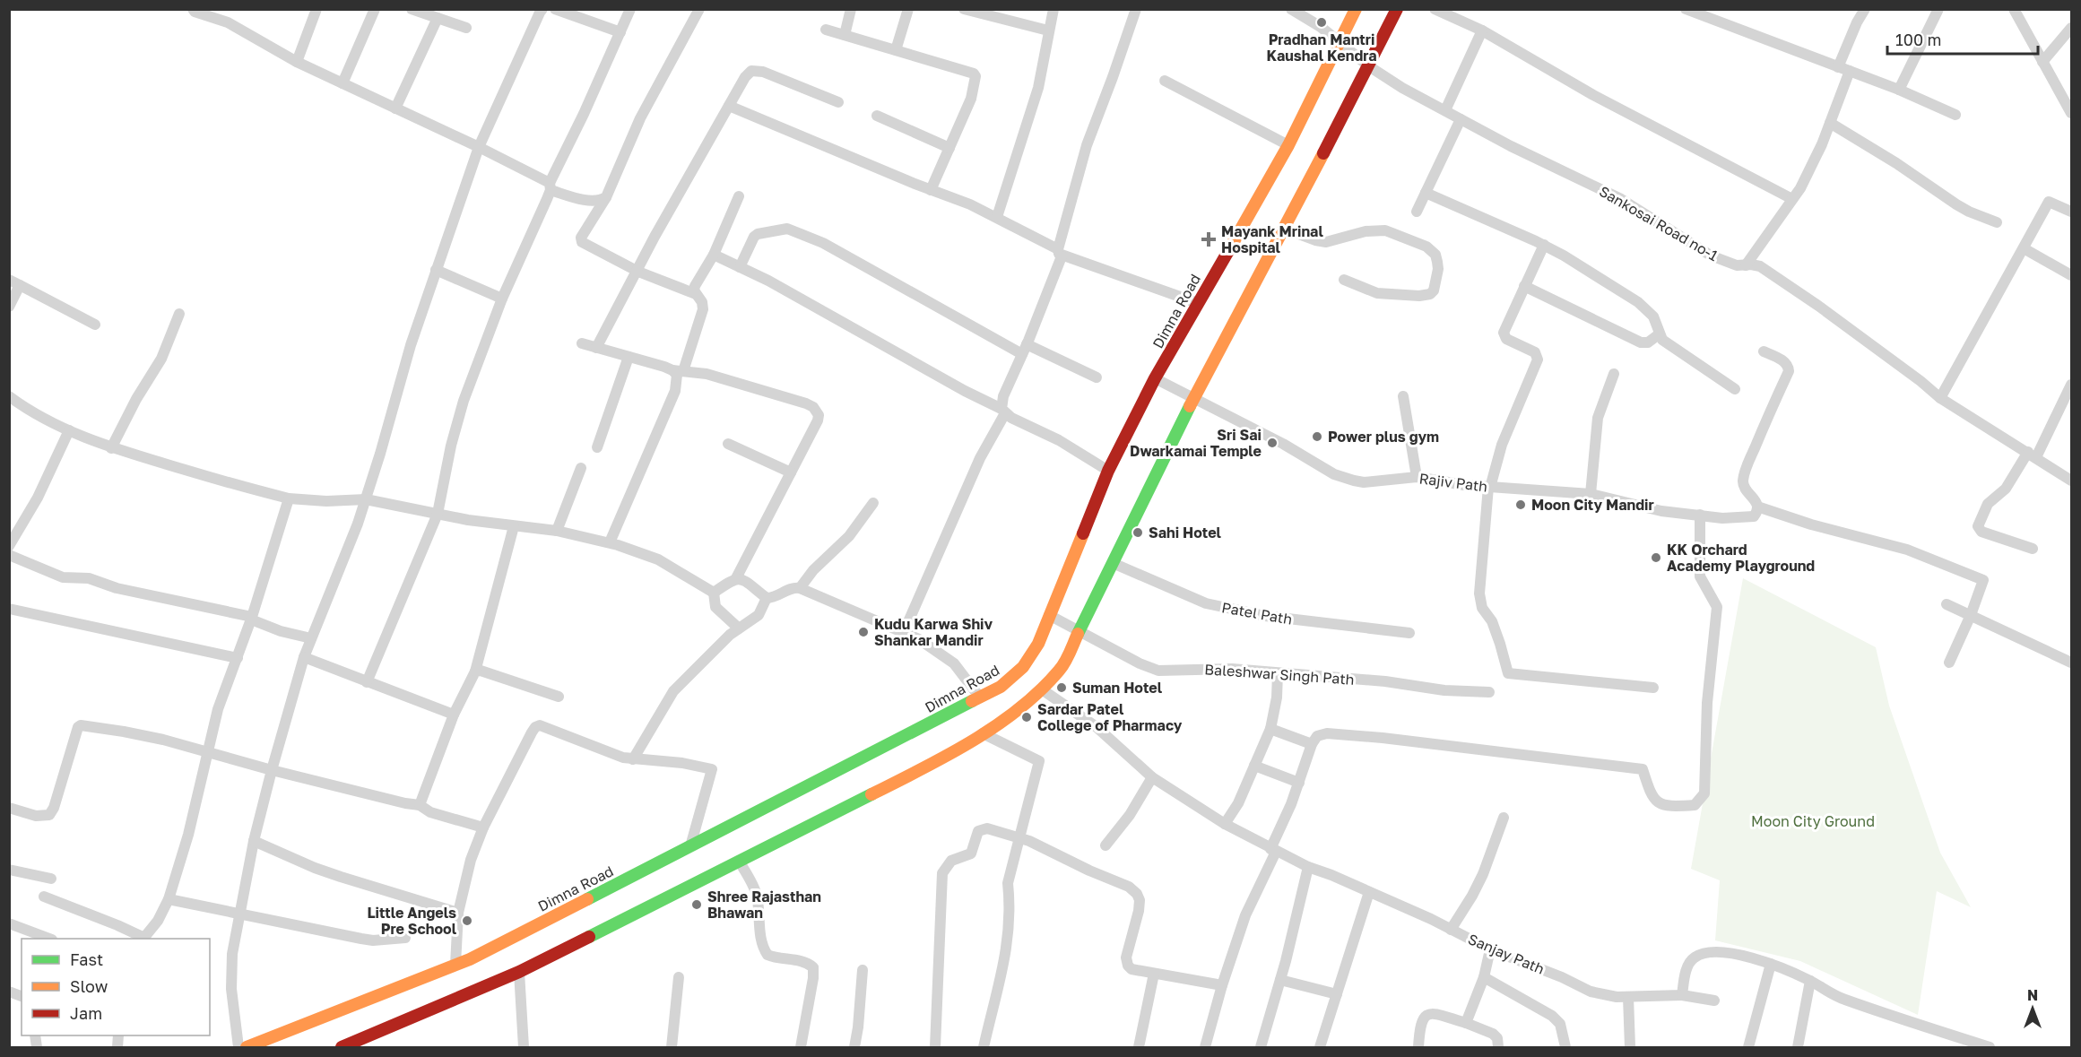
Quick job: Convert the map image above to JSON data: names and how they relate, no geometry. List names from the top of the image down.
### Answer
{
  "streets": {
    "street": [
      "Sankosai Road no-1",
      "Dimna Road",
      "Rajiv Path",
      "Patel Path",
      "Baleshwar Singh Path",
      "Sanjay Path"
    ]
  },
  "crossings": [
    ["Sankosai Road no-1", "Dimna Road"],
    ["Dimna Road", "Rajiv Path"],
    ["Dimna Road", "Baleshwar Singh Path"]
  ],
  "parks": ["Moon City Ground"],
  "places": {
    "other": [
      "Pradhan Mantri Kaushal Kendra",
      "Power plus gym",
      "Sri Sai Dwarkamai Temple",
      "Moon City Mandir",
      "Sahi Hotel",
      "KK Orchard Academy Playground",
      "Kudu Karwa Shiv Shankar Mandir",
      "Suman Hotel",
      "Sardar Patel College of Pharmacy",
      "Shree Rajasthan Bhawan",
      "Little Angels Pre School"
    ],
    "health": ["Mayank Mrinal Hospital"]
  },
  "legend": ["Fast", "Slow", "Jam"],
  "scale_bar": "100 m",
  "north": "top"
}
